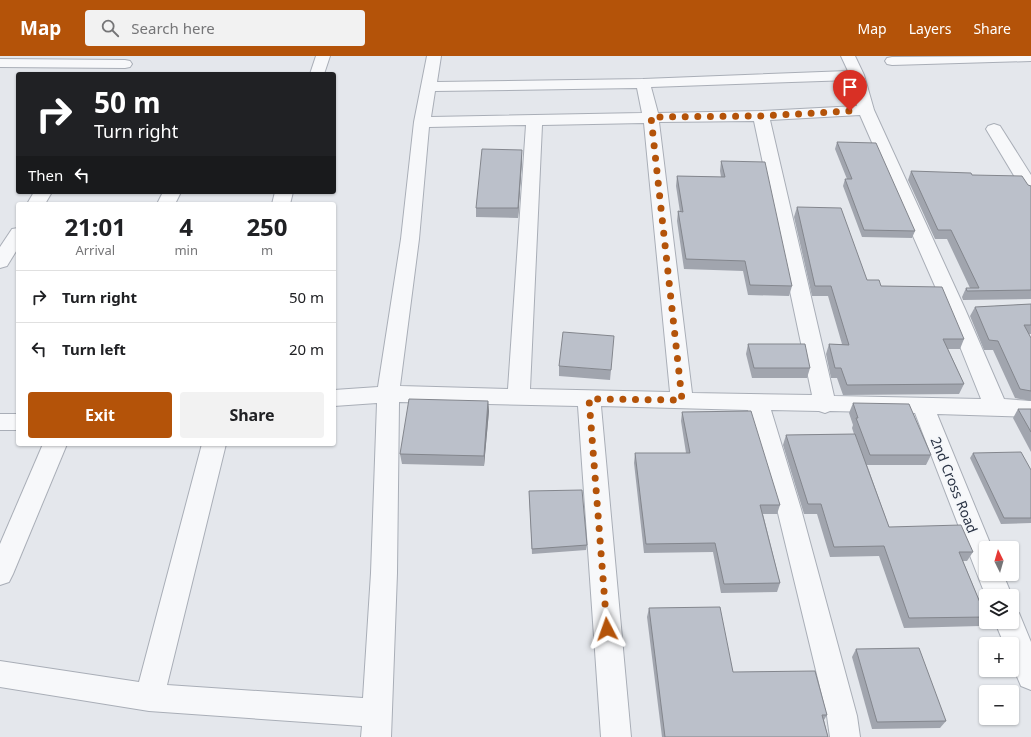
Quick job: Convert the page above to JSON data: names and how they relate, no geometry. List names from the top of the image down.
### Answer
{
  "streets": {
    "street": ["2nd Cross Road"]
  },
  "north": "top",
  "page": {
    "header": "Map",
    "search": "Search here",
    "nav": ["Map", "Layers", "Share"],
    "turn": ["50 m", "Turn right"],
    "then": "Then",
    "eta": [
      "21:01",
      "Arrival",
      "4",
      "min",
      "250",
      "m"
    ],
    "list": [
      {
        "name": "Turn right",
        "value": "50 m"
      },
      {
        "name": "Turn left",
        "value": "20 m"
      }
    ],
    "buttons": ["Exit", "Share"],
    "map_buttons": ["+", "−"]
  }
}
